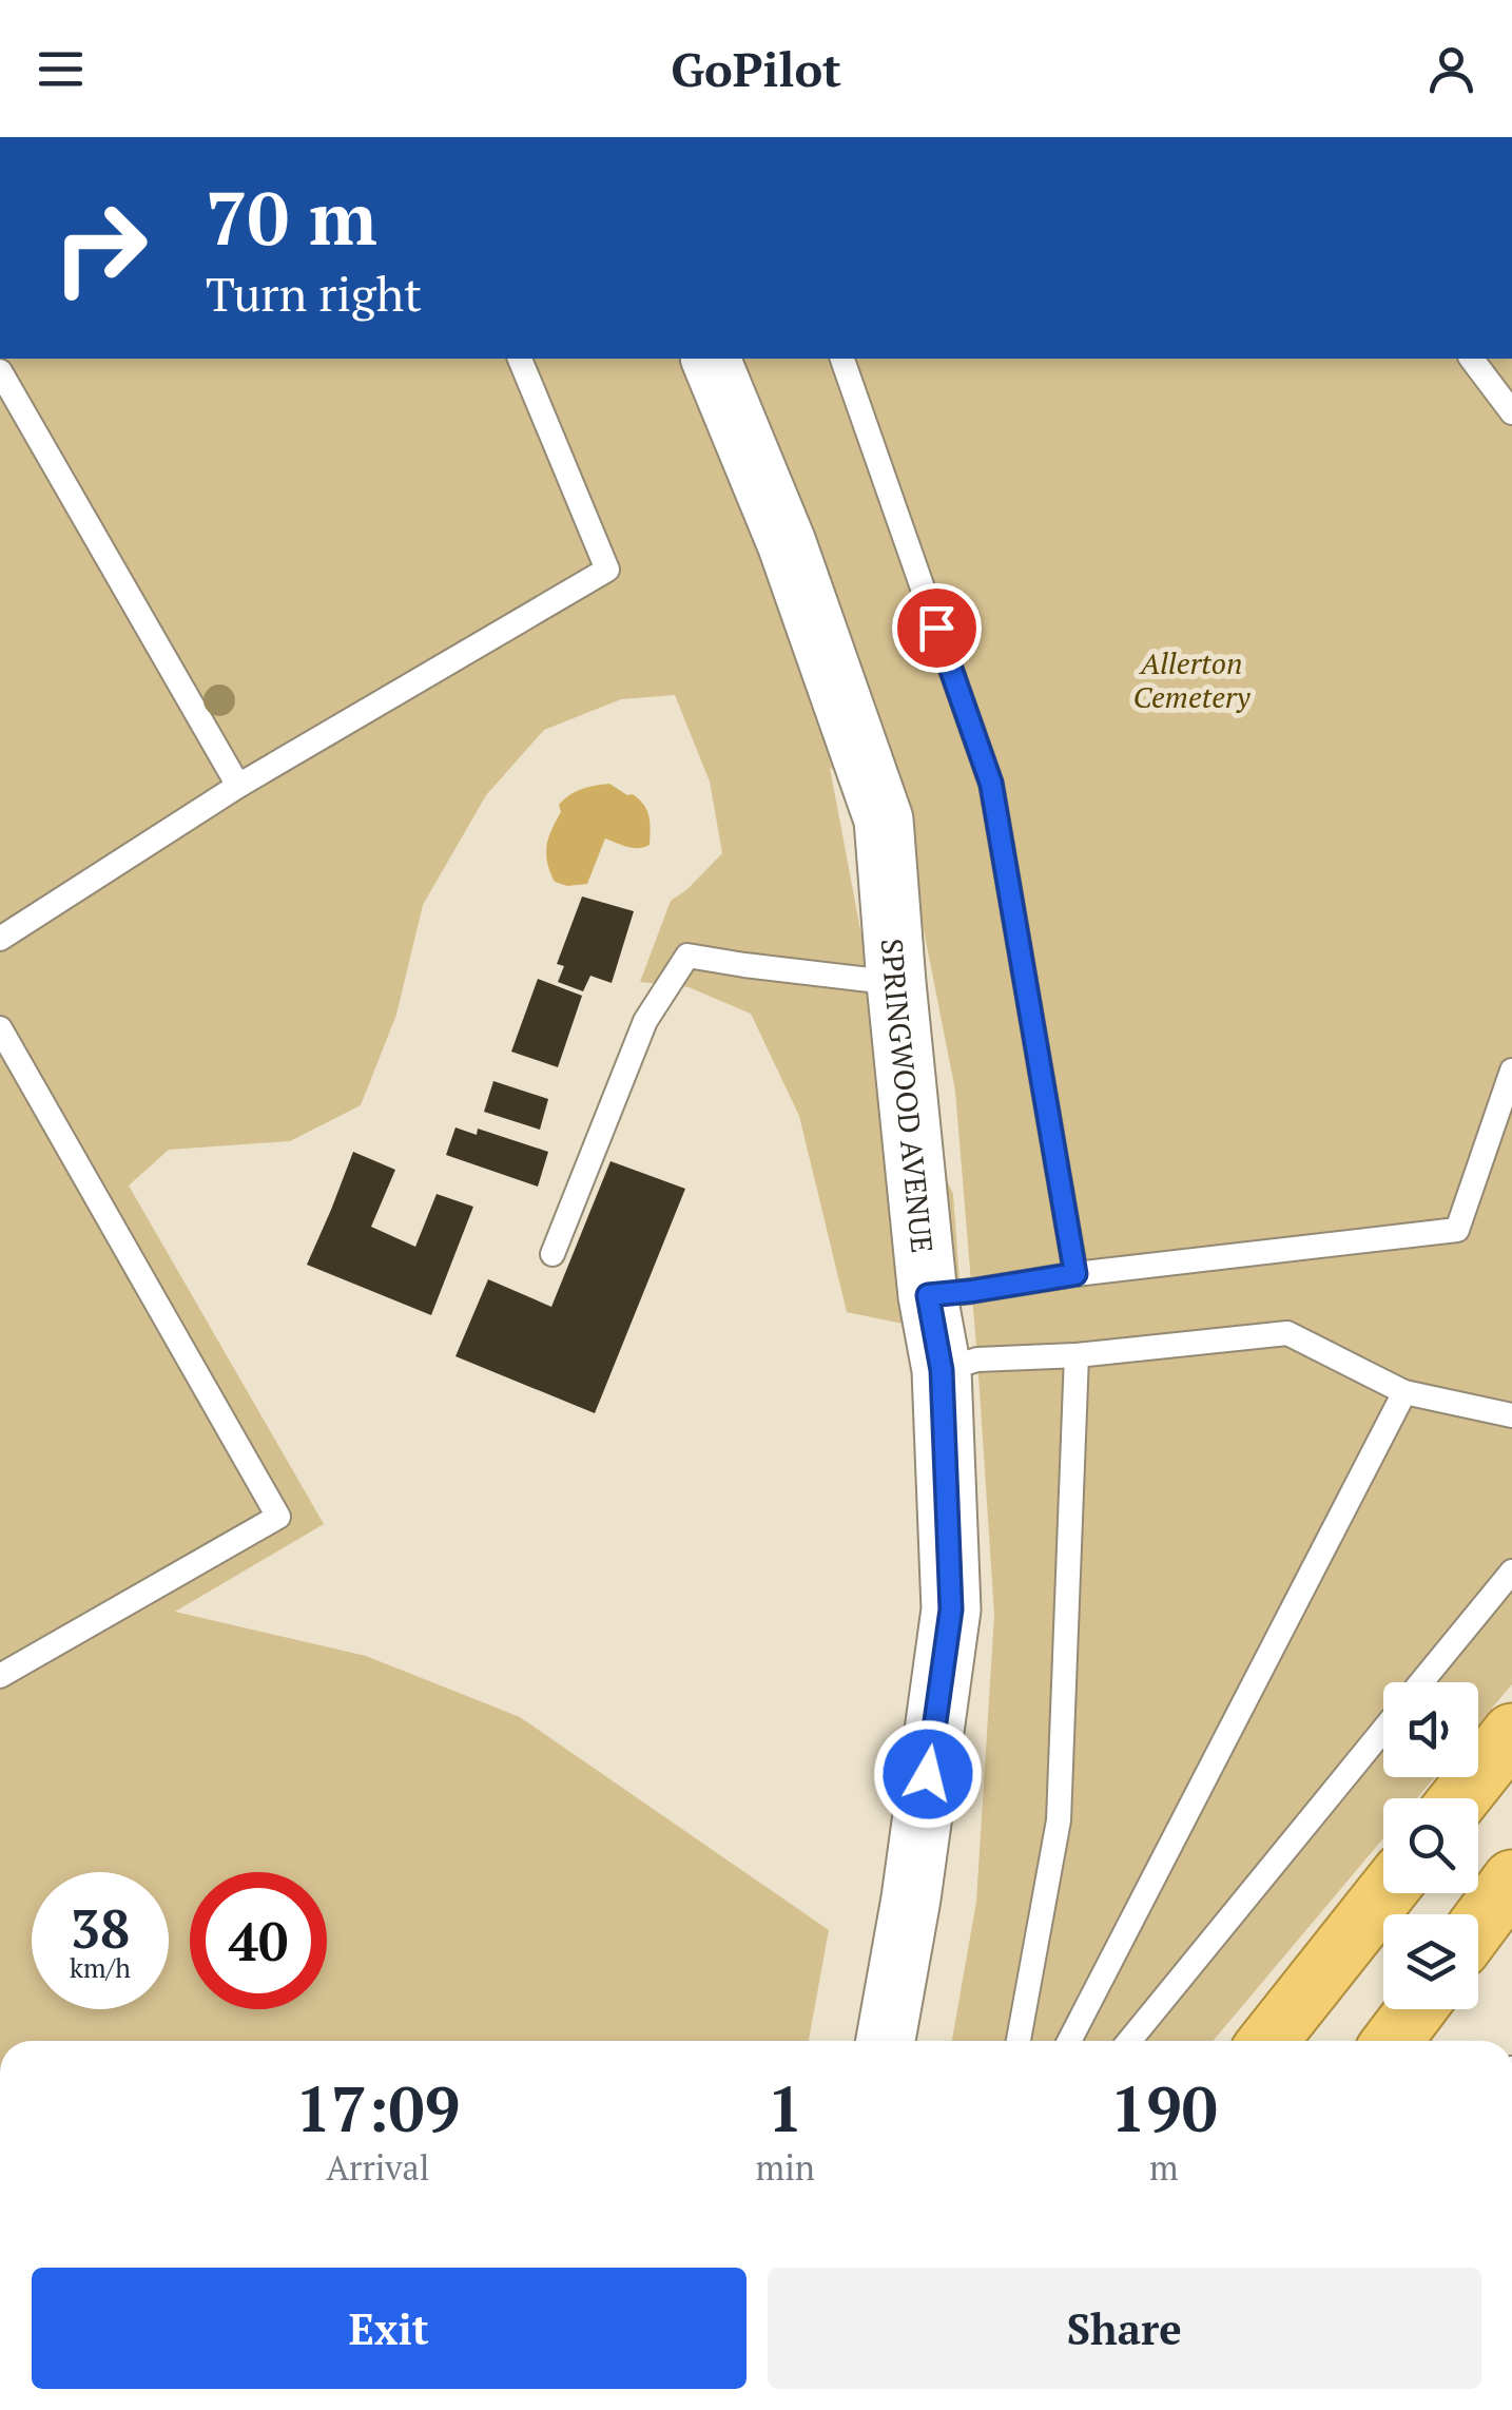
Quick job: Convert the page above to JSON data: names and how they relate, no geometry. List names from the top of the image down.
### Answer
{
  "streets": {
    "street": ["SPRINGWOOD AVENUE"]
  },
  "parks": ["Allerton Cemetery"],
  "page": {
    "header": "GoPilot",
    "turn": ["70 m", "Turn right"],
    "speed": "38 km/h",
    "limit": "40",
    "eta": [
      "17:09",
      "Arrival",
      "1",
      "min",
      "190",
      "m"
    ],
    "buttons": ["Exit", "Share"]
  }
}
